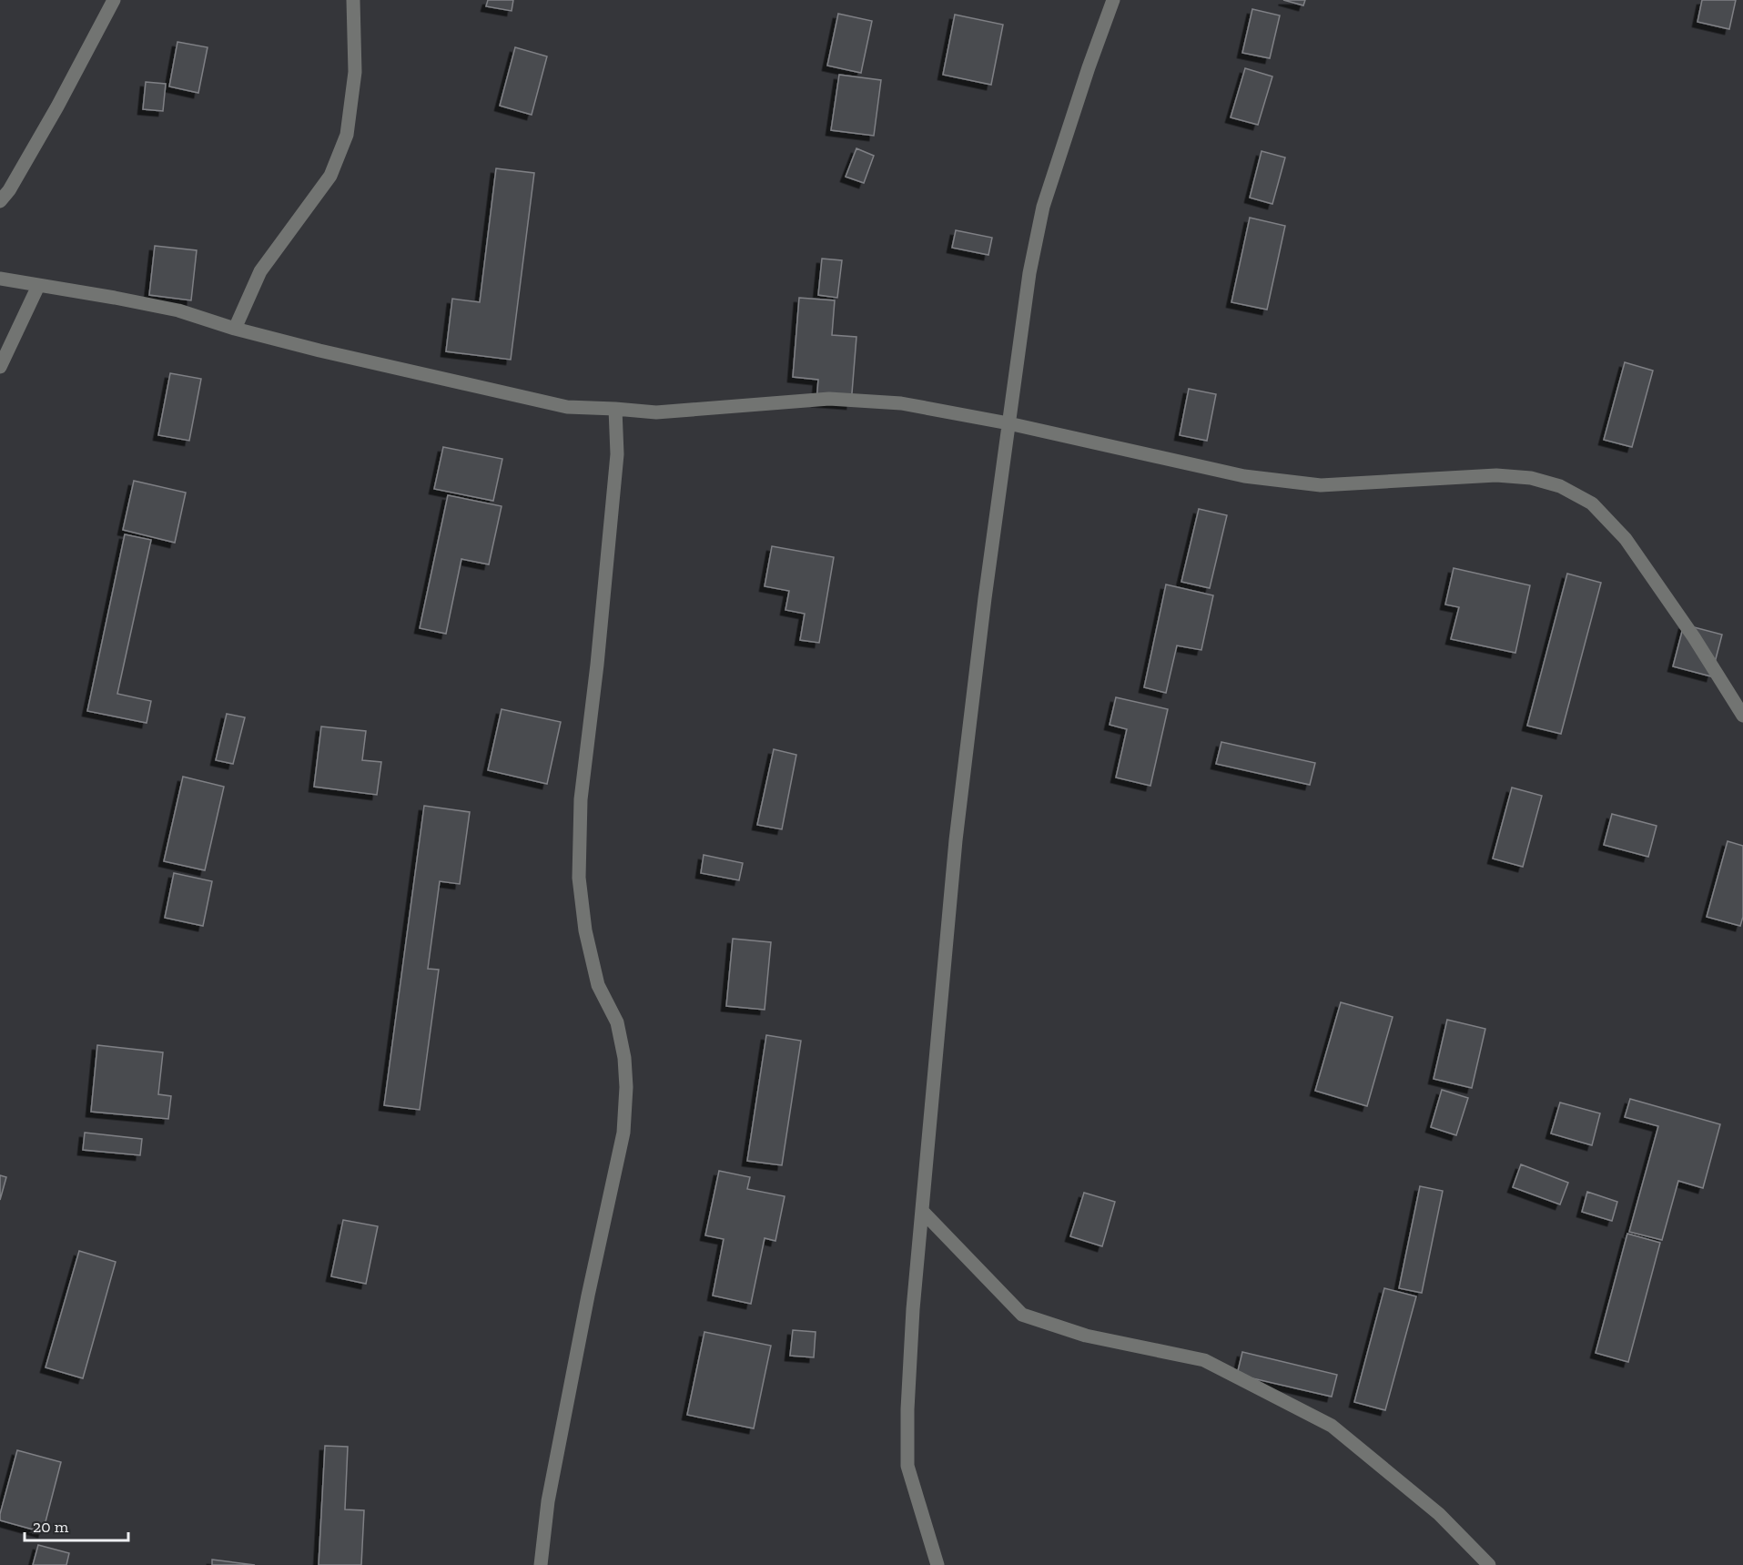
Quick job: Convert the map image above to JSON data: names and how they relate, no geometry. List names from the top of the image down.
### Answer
{
  "scale_bar": "20 m"
}
